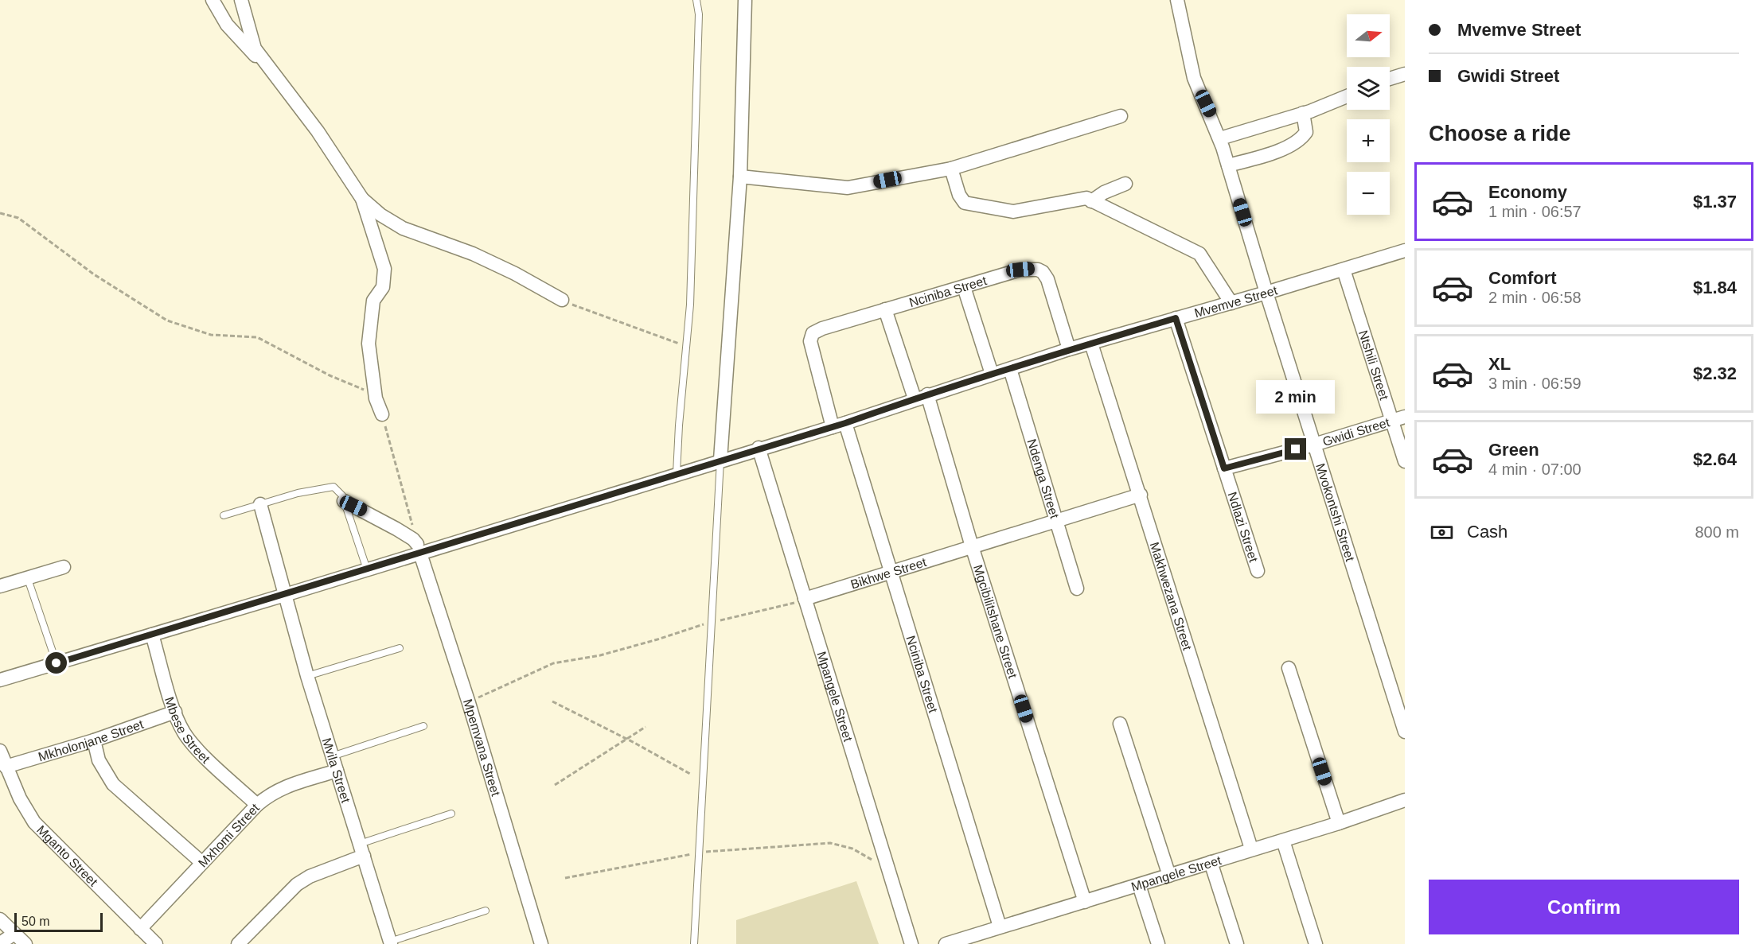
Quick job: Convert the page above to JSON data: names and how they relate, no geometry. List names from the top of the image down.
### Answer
{
  "streets": {
    "street": [
      "Nciniba Street",
      "Mvemve Street",
      "Ntshili Street",
      "Gwidi Street",
      "Ndenga Street",
      "Mvokontshi Street",
      "Ndlazi Street",
      "Bikhwe Street",
      "Makhwezana Street",
      "Mgcibilitshane Street",
      "Mpangele Street",
      "Mbese Street",
      "Mkholonjane Street",
      "Mpemvana Street",
      "Mvila Street",
      "Mxhomi Street",
      "Mganto Street"
    ]
  },
  "crossings": [
    ["Nciniba Street", "Mvemve Street"],
    ["Nciniba Street", "Bikhwe Street"],
    ["Nciniba Street", "Mgcibilitshane Street"],
    ["Nciniba Street", "Mpangele Street"],
    ["Mvemve Street", "Ntshili Street"],
    ["Mvemve Street", "Ndenga Street"],
    ["Mvemve Street", "Mvokontshi Street"],
    ["Mvemve Street", "Ndlazi Street"],
    ["Mvemve Street", "Makhwezana Street"],
    ["Mvemve Street", "Mgcibilitshane Street"],
    ["Mvemve Street", "Mpangele Street"],
    ["Mvemve Street", "Mbese Street"],
    ["Mvemve Street", "Mpemvana Street"],
    ["Mvemve Street", "Mvila Street"],
    ["Ntshili Street", "Gwidi Street"],
    ["Gwidi Street", "Mvokontshi Street"],
    ["Gwidi Street", "Ndlazi Street"],
    ["Ndenga Street", "Bikhwe Street"],
    ["Bikhwe Street", "Makhwezana Street"],
    ["Bikhwe Street", "Mgcibilitshane Street"],
    ["Bikhwe Street", "Mpangele Street"],
    ["Makhwezana Street", "Mpangele Street"],
    ["Mgcibilitshane Street", "Mpangele Street"],
    ["Mbese Street", "Mkholonjane Street"],
    ["Mbese Street", "Mxhomi Street"],
    ["Mkholonjane Street", "Mganto Street"],
    ["Mvila Street", "Mxhomi Street"],
    ["Mxhomi Street", "Mganto Street"]
  ],
  "scale_bar": "50 m",
  "north": "right",
  "page": {
    "banner": ["Mvemve Street", "Gwidi Street"],
    "map_buttons": ["+", "−"],
    "heading": "Choose a ride",
    "list": [
      {
        "name": "Economy",
        "note": "1 min · 06:57",
        "value": "$1.37"
      },
      {
        "name": "Comfort",
        "note": "2 min · 06:58",
        "value": "$1.84"
      },
      {
        "name": "XL",
        "note": "3 min · 06:59",
        "value": "$2.32"
      },
      {
        "name": "Green",
        "note": "4 min · 07:00",
        "value": "$2.64"
      }
    ],
    "bubble": "2 min",
    "pay": ["Cash", "800 m"],
    "buttons": "Confirm",
    "scale": "50 m"
  }
}
